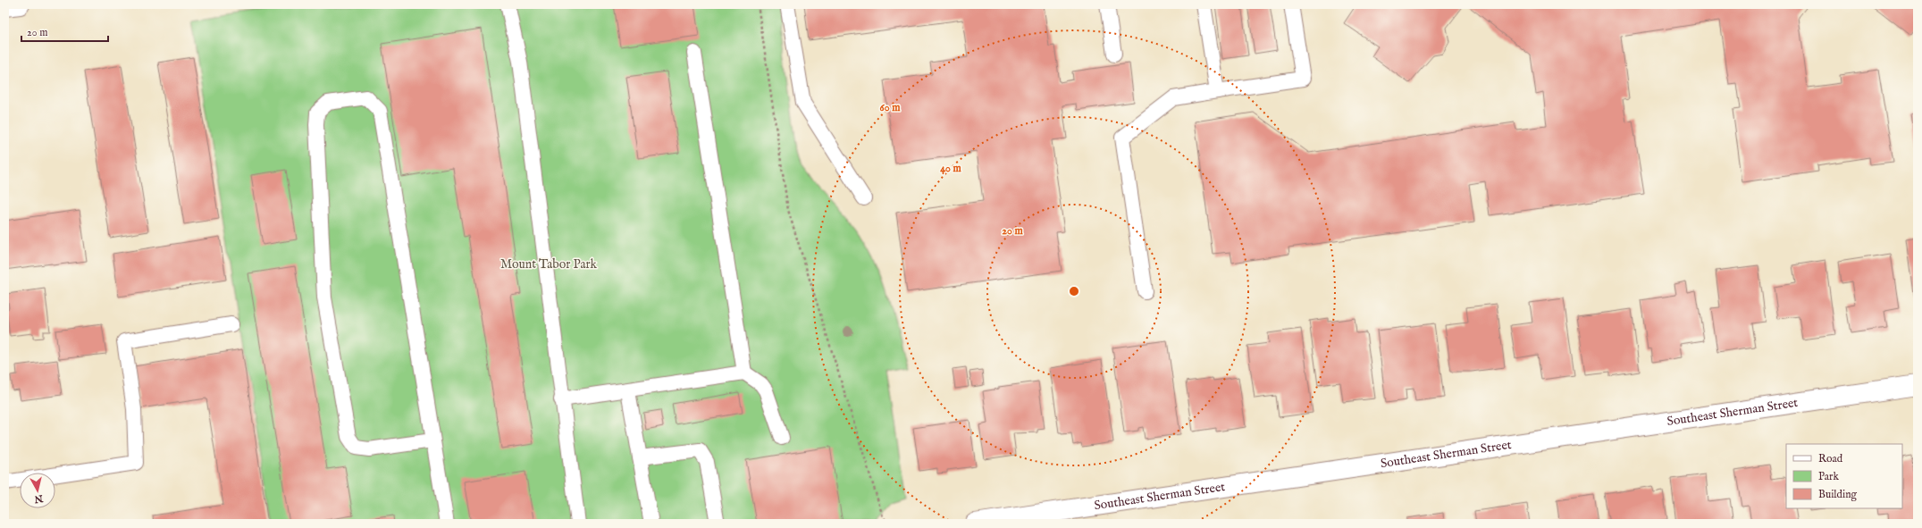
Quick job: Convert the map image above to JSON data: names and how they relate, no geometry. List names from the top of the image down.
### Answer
{
  "streets": {
    "street": ["Southeast Sherman Street"]
  },
  "parks": ["Mount Tabor Park"],
  "legend": ["Road", "Park", "Building"],
  "scale_bar": "20 m",
  "north": "bottom",
  "rings": ["60 m", "40 m", "20 m"]
}
